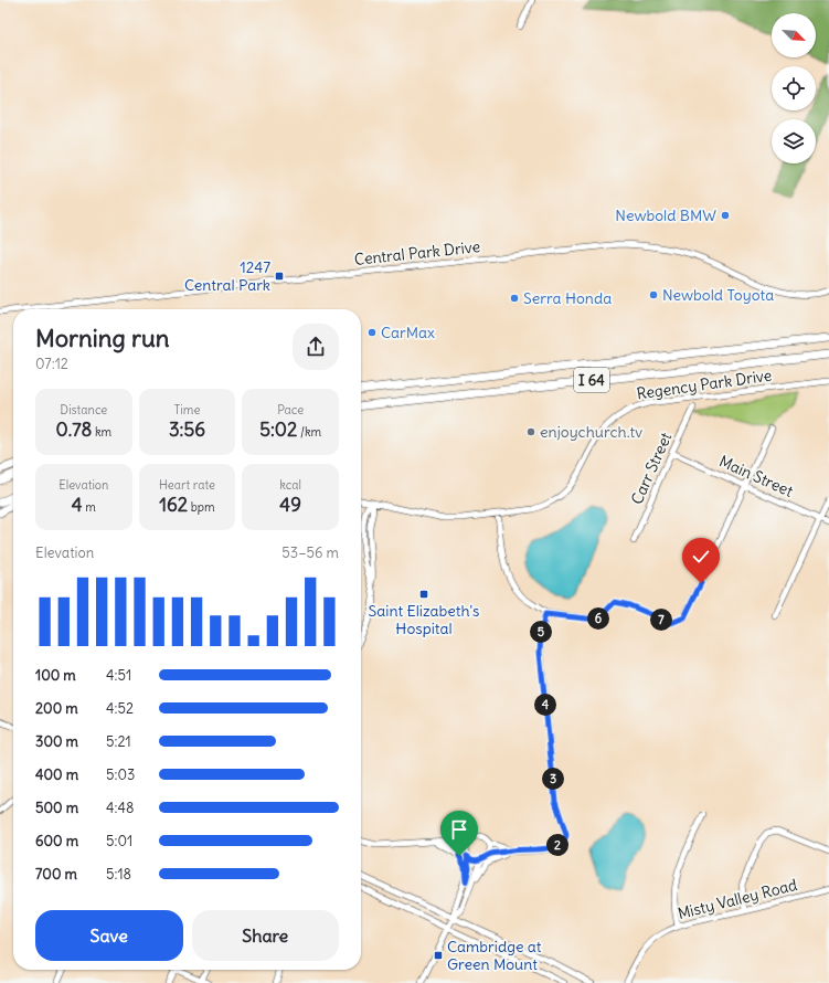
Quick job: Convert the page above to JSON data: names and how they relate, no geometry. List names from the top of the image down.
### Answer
{
  "streets": {
    "highway": ["I 64"],
    "street": [
      "Central Park Drive",
      "Regency Park Drive",
      "Carr Street",
      "Main Street",
      "Misty Valley Road"
    ]
  },
  "crossings": [
    ["Carr Street", "Main Street"]
  ],
  "places": {
    "other": [
      "Newbold BMW",
      "Newbold Toyota",
      "Serra Honda",
      "CarMax",
      "enjoychurch.tv"
    ],
    "transit": ["1247 Central Park", "Saint Elizabeth's Hospital", "Cambridge at Green Mount"]
  },
  "north": "bottom right",
  "page": {
    "heading": ["Morning run", "07:12"],
    "stats": [
      ["Distance", "0.78 km"],
      ["Time", "3:56"],
      ["Pace", "5:02 /km"],
      ["Elevation", "4 m"],
      ["Heart rate", "162 bpm"],
      ["kcal", "49"]
    ],
    "chart": ["Elevation", "53–56 m"],
    "pins": [
      "6",
      "7",
      "5",
      "4",
      "3",
      "2"
    ],
    "list": [
      {
        "name": "100 m",
        "note": "4:51"
      },
      {
        "name": "200 m",
        "note": "4:52"
      },
      {
        "name": "300 m",
        "note": "5:21"
      },
      {
        "name": "400 m",
        "note": "5:03"
      },
      {
        "name": "500 m",
        "note": "4:48"
      },
      {
        "name": "600 m",
        "note": "5:01"
      },
      {
        "name": "700 m",
        "note": "5:18"
      }
    ],
    "buttons": ["Save", "Share"]
  }
}
